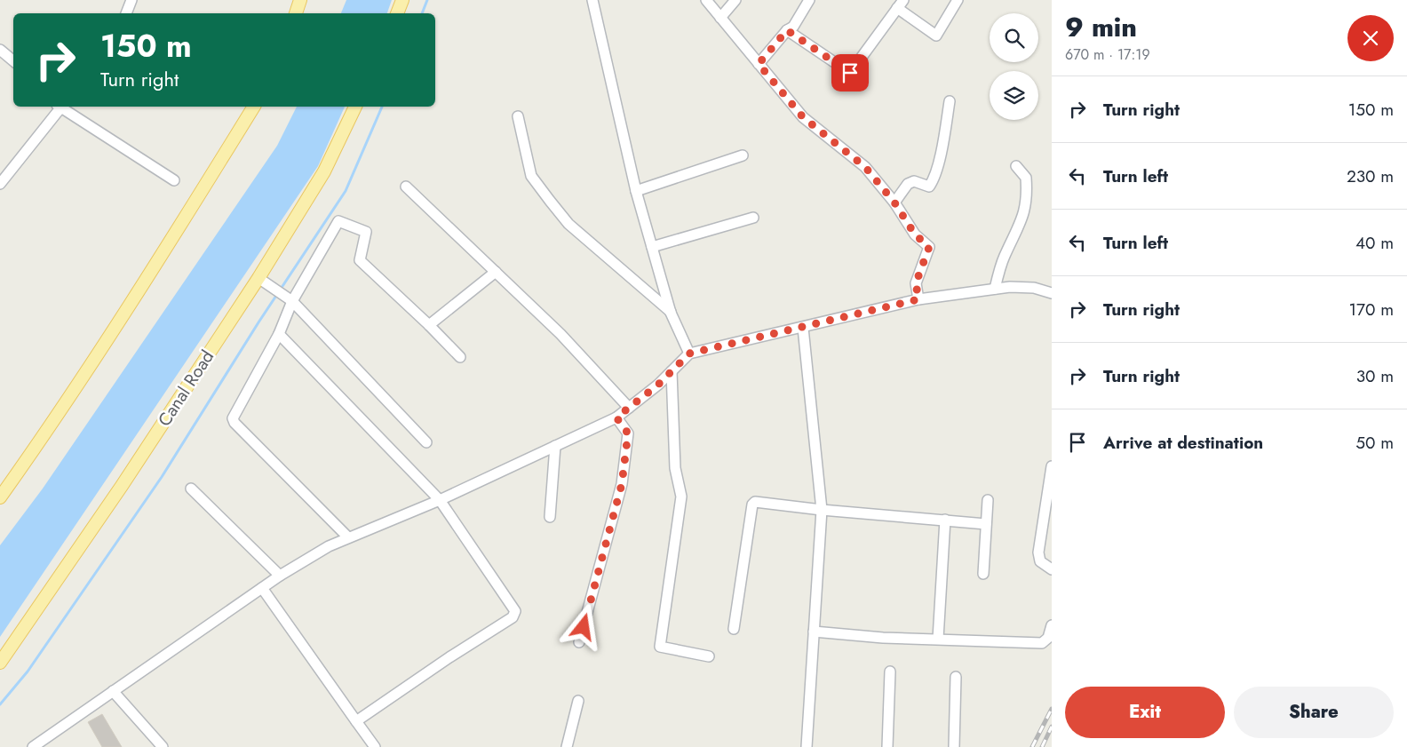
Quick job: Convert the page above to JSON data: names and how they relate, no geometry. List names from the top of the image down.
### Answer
{
  "streets": {
    "main road": ["Canal Road"]
  },
  "page": {
    "heading": ["9 min", "670 m · 17:19"],
    "turn": ["150 m", "Turn right"],
    "list": [
      {
        "name": "Turn right",
        "value": "150 m"
      },
      {
        "name": "Turn left",
        "value": "230 m"
      },
      {
        "name": "Turn left",
        "value": "40 m"
      },
      {
        "name": "Turn right",
        "value": "170 m"
      },
      {
        "name": "Turn right",
        "value": "30 m"
      },
      {
        "name": "Arrive at destination",
        "value": "50 m"
      }
    ],
    "buttons": ["Exit", "Share"]
  }
}
